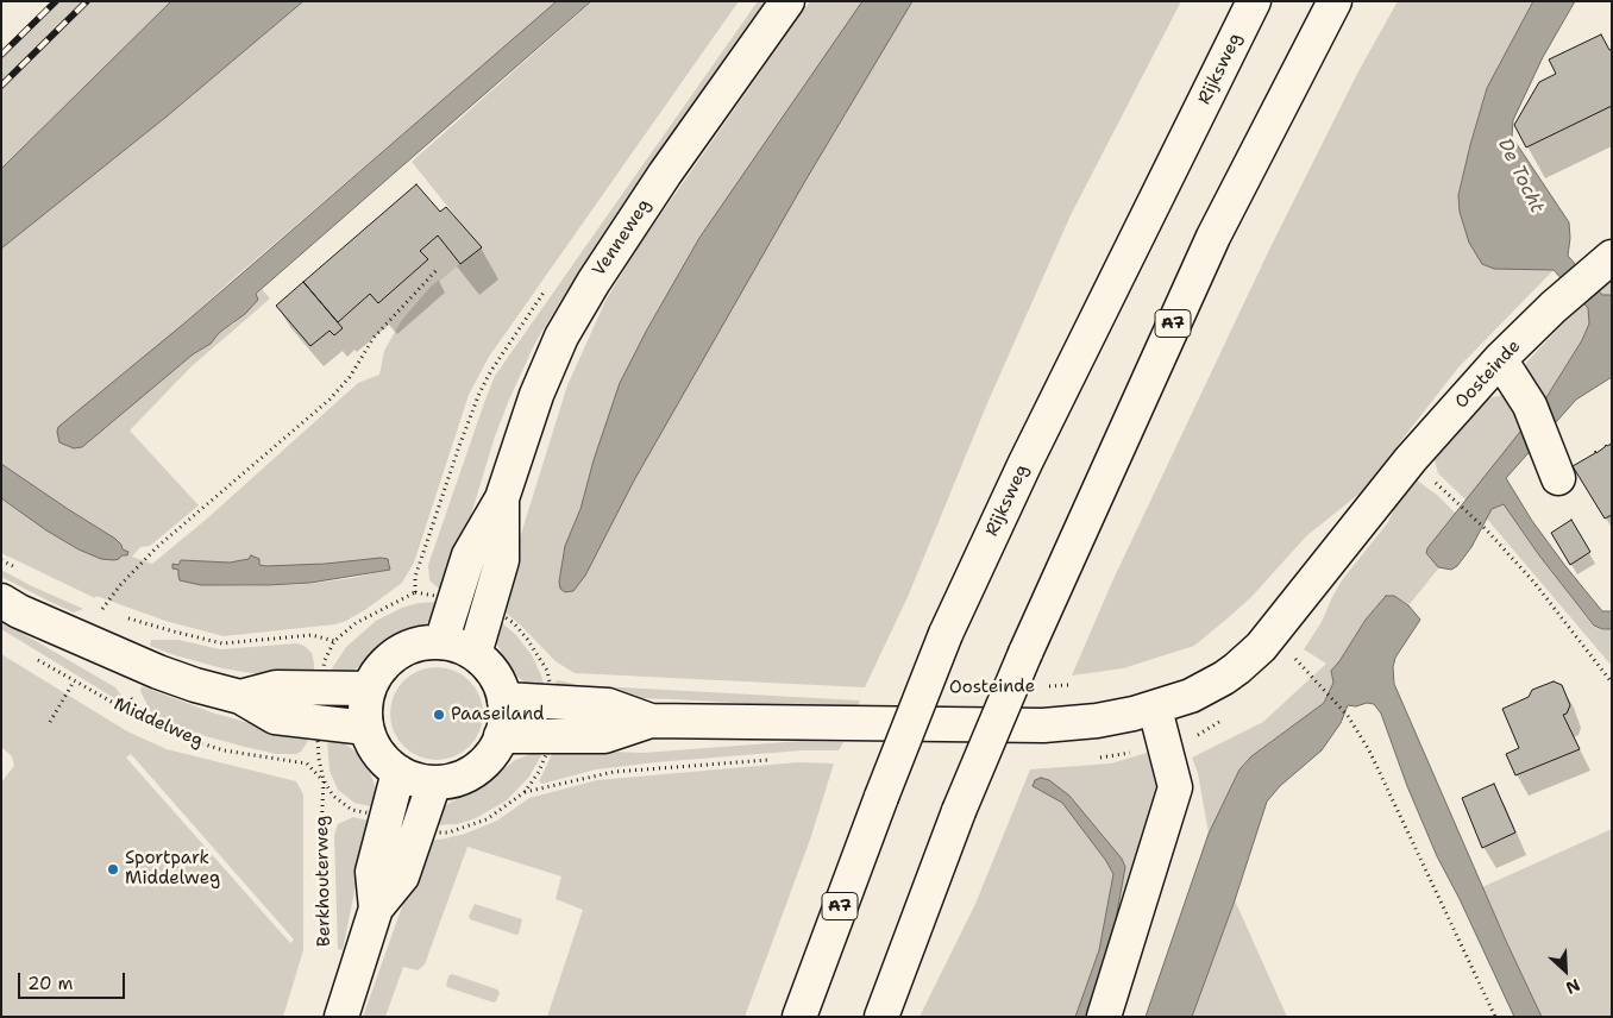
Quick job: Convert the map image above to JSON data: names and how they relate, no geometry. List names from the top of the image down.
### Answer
{
  "streets": {
    "main road": [
      "Rijksweg",
      "Venneweg",
      "A7",
      "Oosteinde"
    ],
    "path": ["Middelweg", "Berkhouterweg"]
  },
  "crossings": [
    ["Venneweg", "Oosteinde"],
    ["Middelweg", "Berkhouterweg"]
  ],
  "water": ["De Tocht"],
  "places": ["Paaseiland", "Sportpark Middelweg"],
  "scale_bar": "20 m",
  "north": "bottom right"
}
